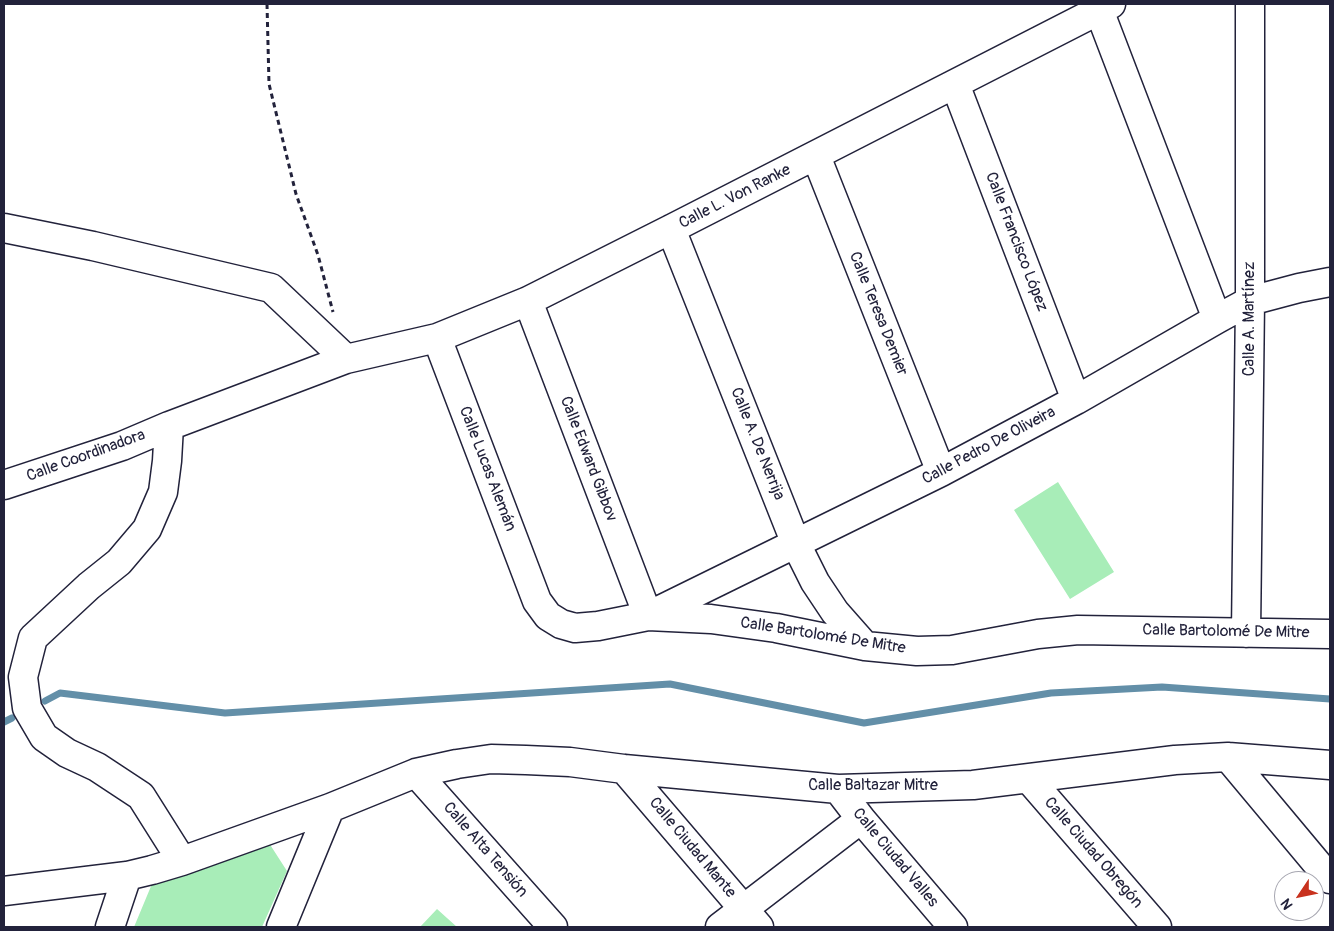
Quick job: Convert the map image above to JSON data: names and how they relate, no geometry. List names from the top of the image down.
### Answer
{
  "streets": {
    "street": [
      "Calle L. Von Ranke",
      "Calle Francisco López",
      "Calle Teresa Demier",
      "Calle A. Martínez",
      "Calle A. De Nerrija",
      "Calle Pedro De Oliveira",
      "Calle Coordinadora",
      "Calle Edward Gibbov",
      "Calle Lucas Alemán",
      "Calle Bartolomé De Mitre",
      "Calle Baltazar Mitre",
      "Calle Ciudad Mante",
      "Calle Alta Tensión",
      "Calle Ciudad Obregón",
      "Calle Ciudad Valles"
    ]
  },
  "crossings": [
    ["Calle L. Von Ranke", "Calle Francisco López"],
    ["Calle L. Von Ranke", "Calle Teresa Demier"],
    ["Calle L. Von Ranke", "Calle A. Martínez"],
    ["Calle L. Von Ranke", "Calle A. De Nerrija"],
    ["Calle L. Von Ranke", "Calle Coordinadora"],
    ["Calle L. Von Ranke", "Calle Edward Gibbov"],
    ["Calle L. Von Ranke", "Calle Lucas Alemán"],
    ["Calle Francisco López", "Calle Pedro De Oliveira"],
    ["Calle Teresa Demier", "Calle Pedro De Oliveira"],
    ["Calle A. Martínez", "Calle Pedro De Oliveira"],
    ["Calle A. Martínez", "Calle Bartolomé De Mitre"],
    ["Calle A. De Nerrija", "Calle Pedro De Oliveira"],
    ["Calle A. De Nerrija", "Calle Bartolomé De Mitre"],
    ["Calle Pedro De Oliveira", "Calle Edward Gibbov"],
    ["Calle Pedro De Oliveira", "Calle Bartolomé De Mitre"],
    ["Calle Edward Gibbov", "Calle Bartolomé De Mitre"],
    ["Calle Lucas Alemán", "Calle Bartolomé De Mitre"],
    ["Calle Baltazar Mitre", "Calle Ciudad Mante"],
    ["Calle Baltazar Mitre", "Calle Alta Tensión"],
    ["Calle Baltazar Mitre", "Calle Ciudad Obregón"],
    ["Calle Baltazar Mitre", "Calle Ciudad Valles"]
  ],
  "north": "bottom left"
}
